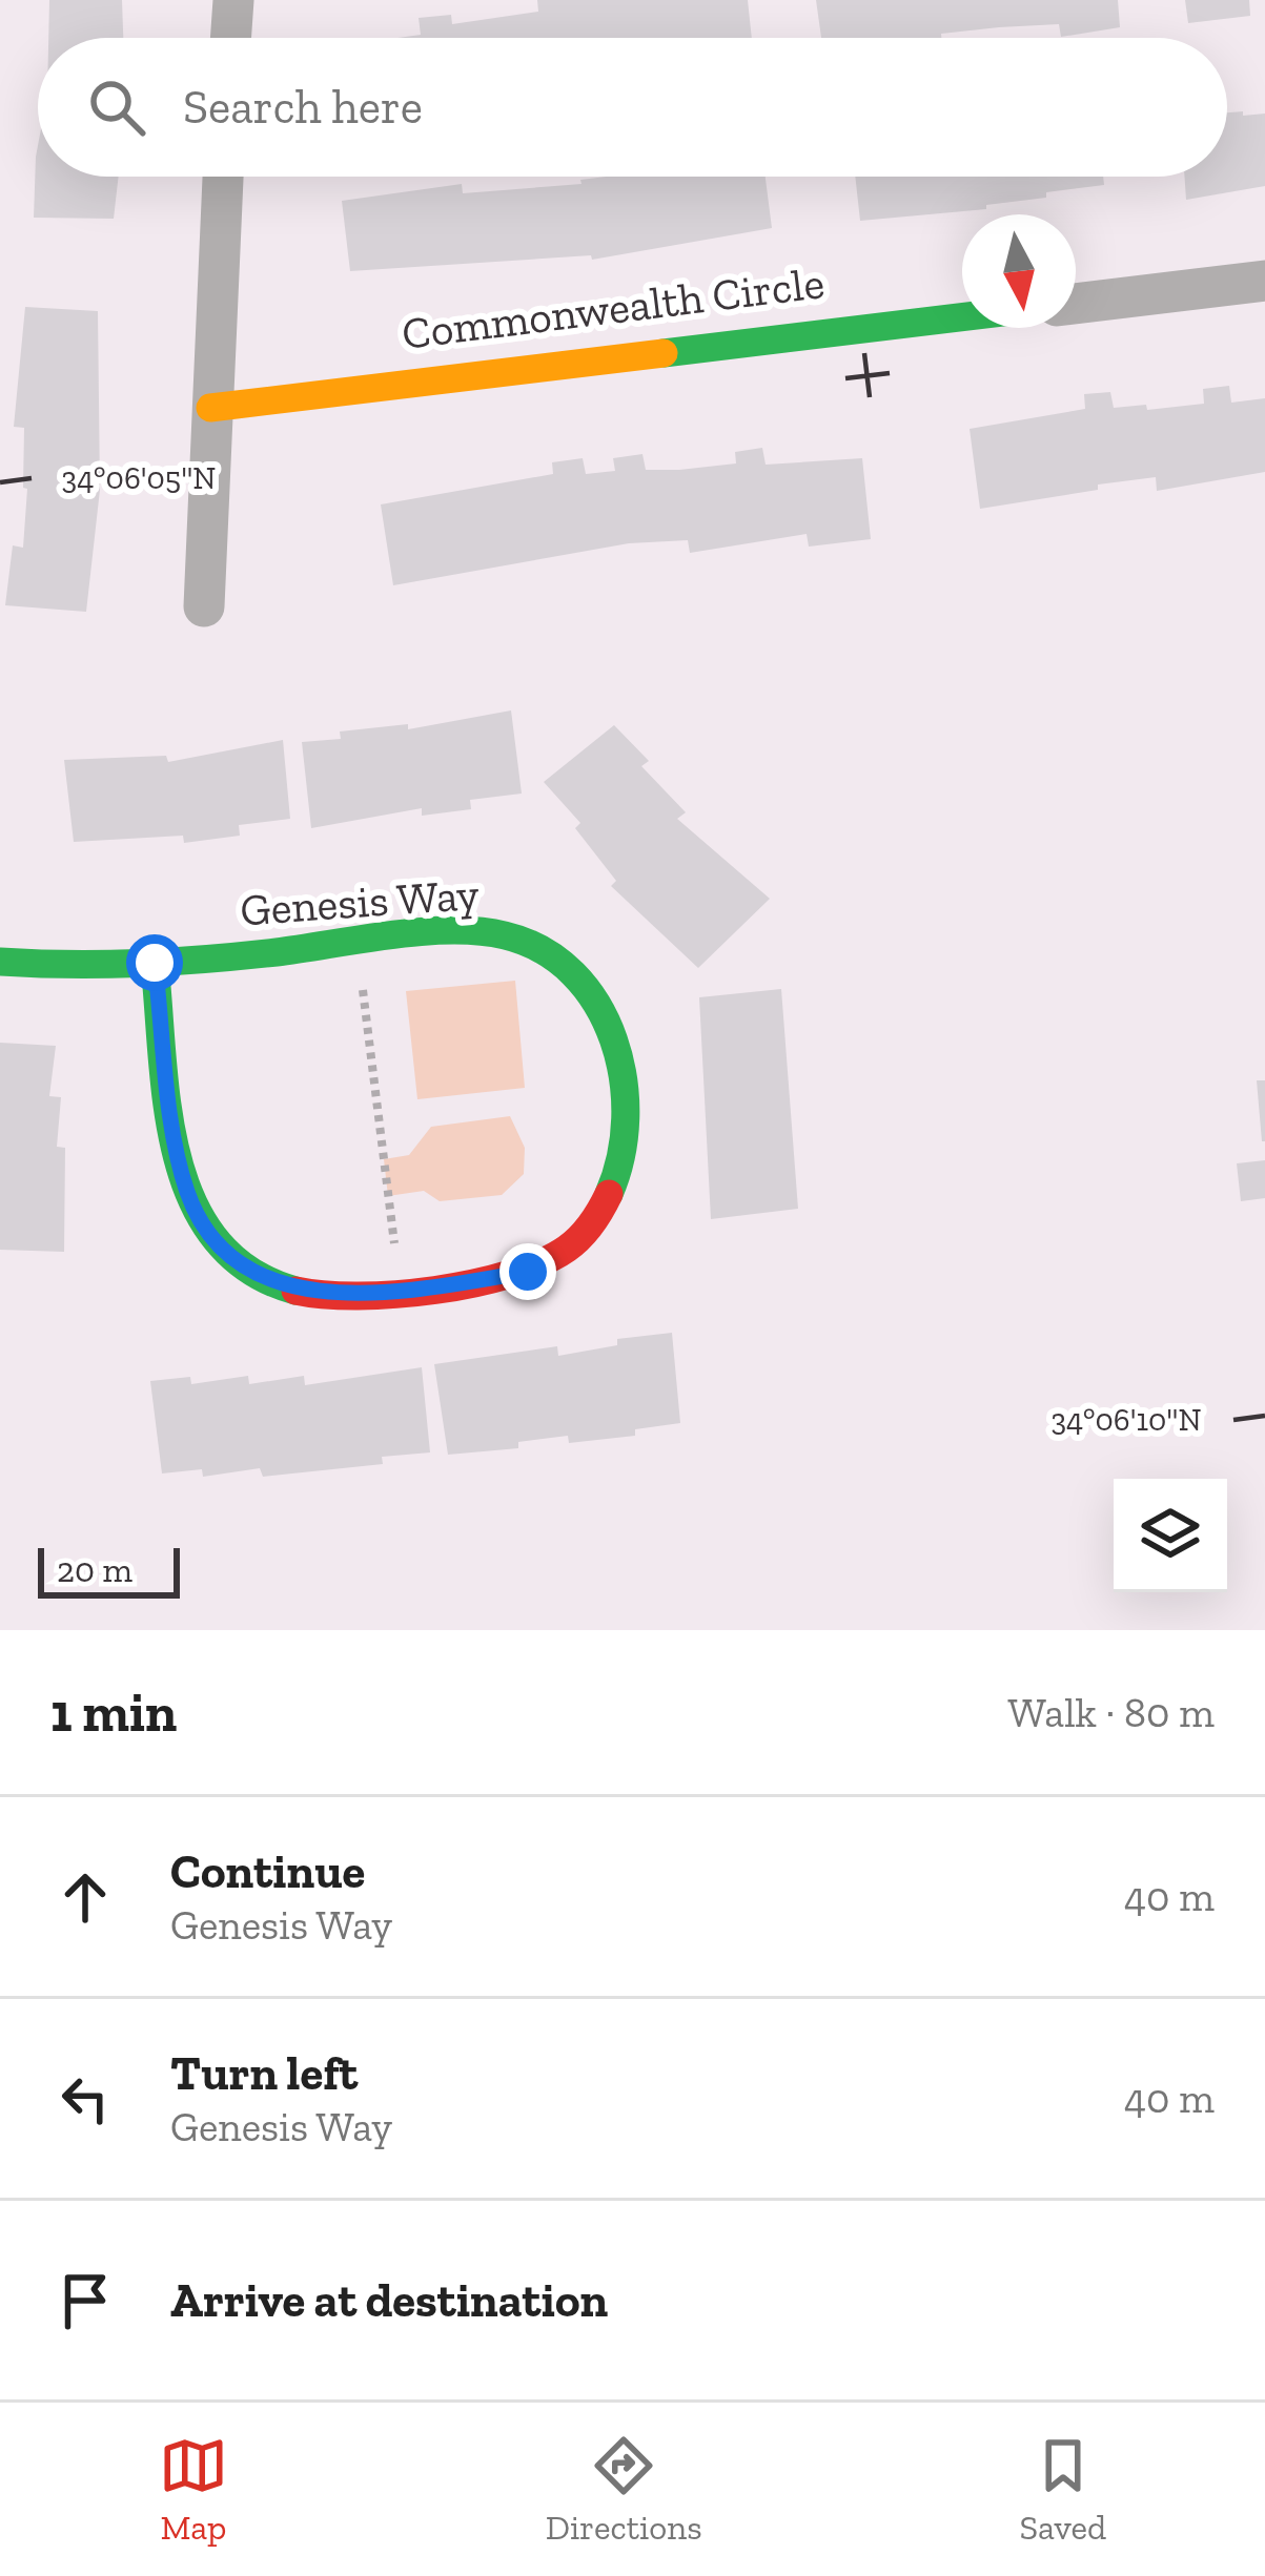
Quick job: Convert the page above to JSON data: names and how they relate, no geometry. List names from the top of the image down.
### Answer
{
  "streets": {
    "street": ["Commonwealth Circle", "Genesis Way"]
  },
  "scale_bar": "20 m",
  "north": "bottom",
  "page": {
    "search": "Search here",
    "scale": "20 m",
    "heading": ["1 min", "Walk · 80 m"],
    "list": [
      ["Continue", "Genesis Way", "40 m"],
      ["Turn left", "Genesis Way", "40 m"],
      "Arrive at destination"
    ],
    "nav": ["Map", "Directions", "Saved"]
  },
  "coordinates": ["34°06'05\"N", "34°06'10\"N"]
}
